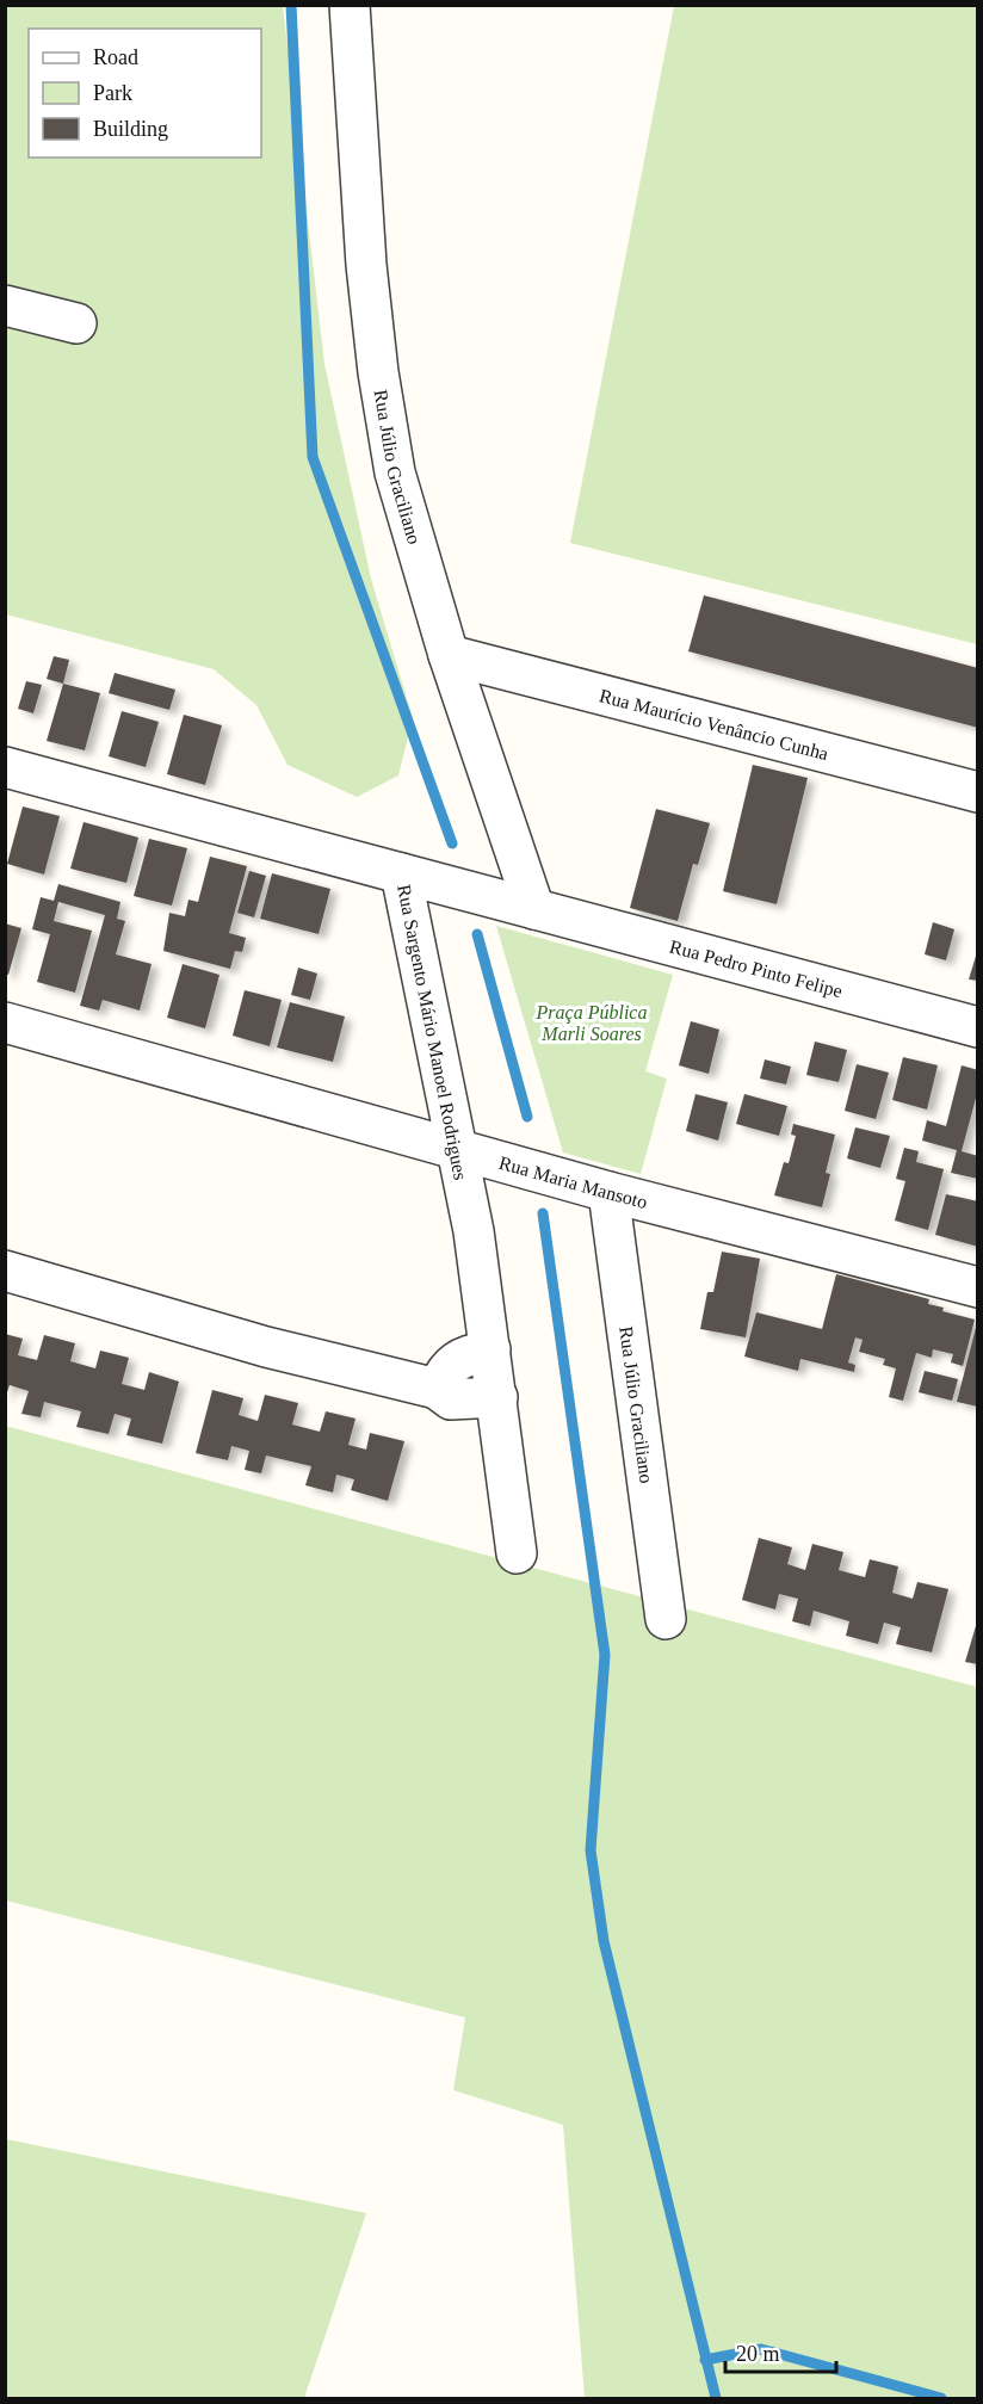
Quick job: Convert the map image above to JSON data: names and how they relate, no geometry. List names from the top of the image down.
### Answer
{
  "streets": {
    "street": [
      "Rua Júlio Graciliano",
      "Rua Maurício Venâncio Cunha",
      "Rua Pedro Pinto Felipe",
      "Rua Sargento Mário Manoel Rodrigues",
      "Rua Maria Mansoto"
    ]
  },
  "crossings": [
    ["Rua Júlio Graciliano", "Rua Maurício Venâncio Cunha"],
    ["Rua Júlio Graciliano", "Rua Pedro Pinto Felipe"],
    ["Rua Júlio Graciliano", "Rua Maria Mansoto"],
    ["Rua Pedro Pinto Felipe", "Rua Sargento Mário Manoel Rodrigues"],
    ["Rua Sargento Mário Manoel Rodrigues", "Rua Maria Mansoto"]
  ],
  "parks": ["Praça Pública Marli Soares"],
  "legend": ["Road", "Park", "Building"],
  "scale_bar": "20 m"
}
